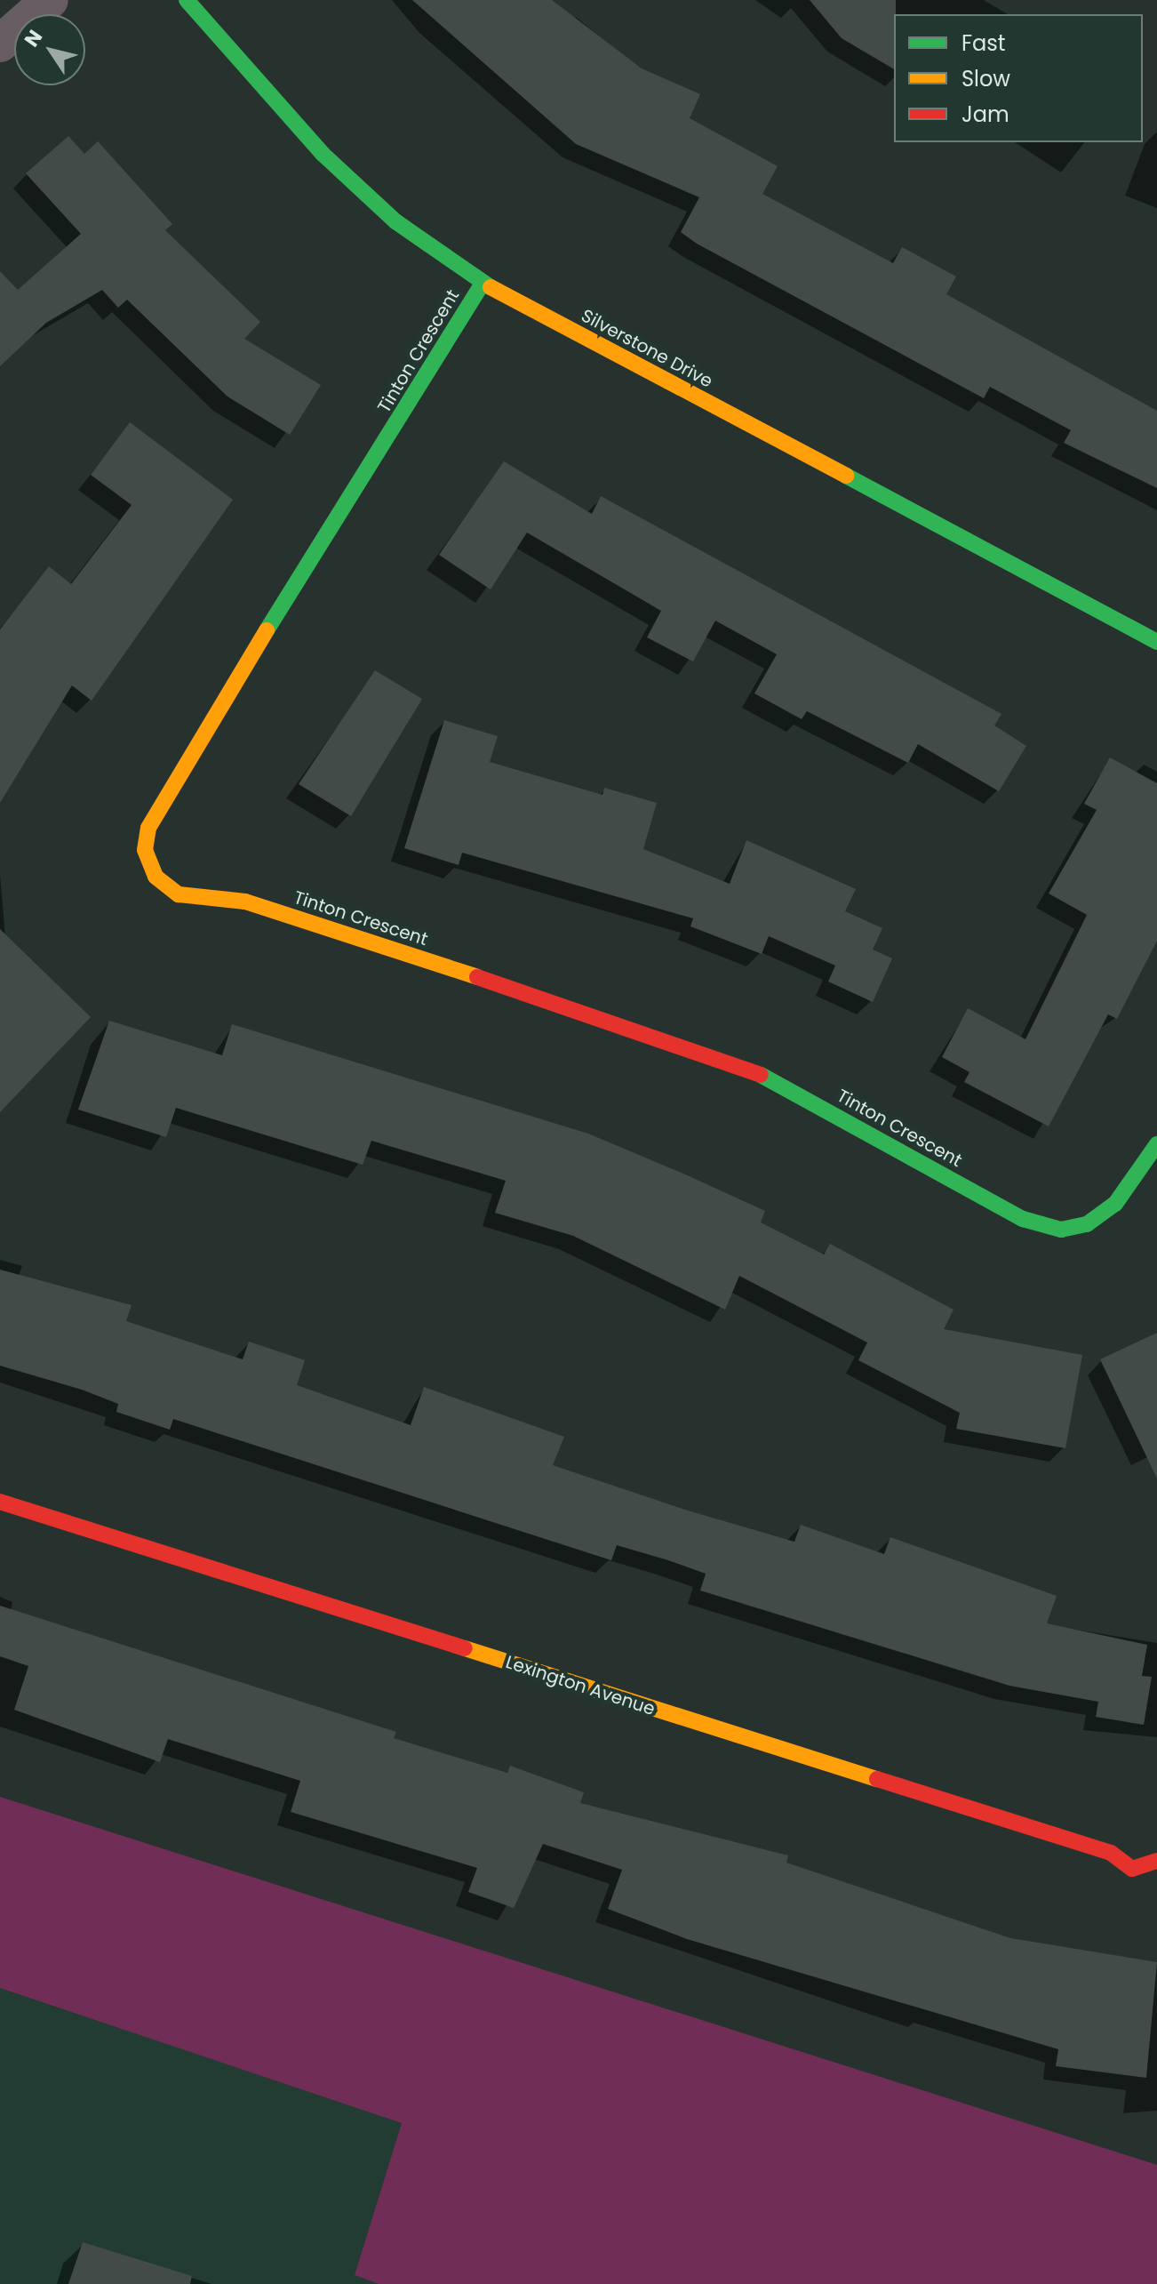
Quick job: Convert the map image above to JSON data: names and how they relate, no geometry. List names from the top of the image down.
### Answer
{
  "streets": {
    "street": ["Silverstone Drive", "Tinton Crescent", "Lexington Avenue"]
  },
  "crossings": [
    ["Silverstone Drive", "Tinton Crescent"]
  ],
  "legend": ["Fast", "Slow", "Jam"],
  "north": "top left"
}
